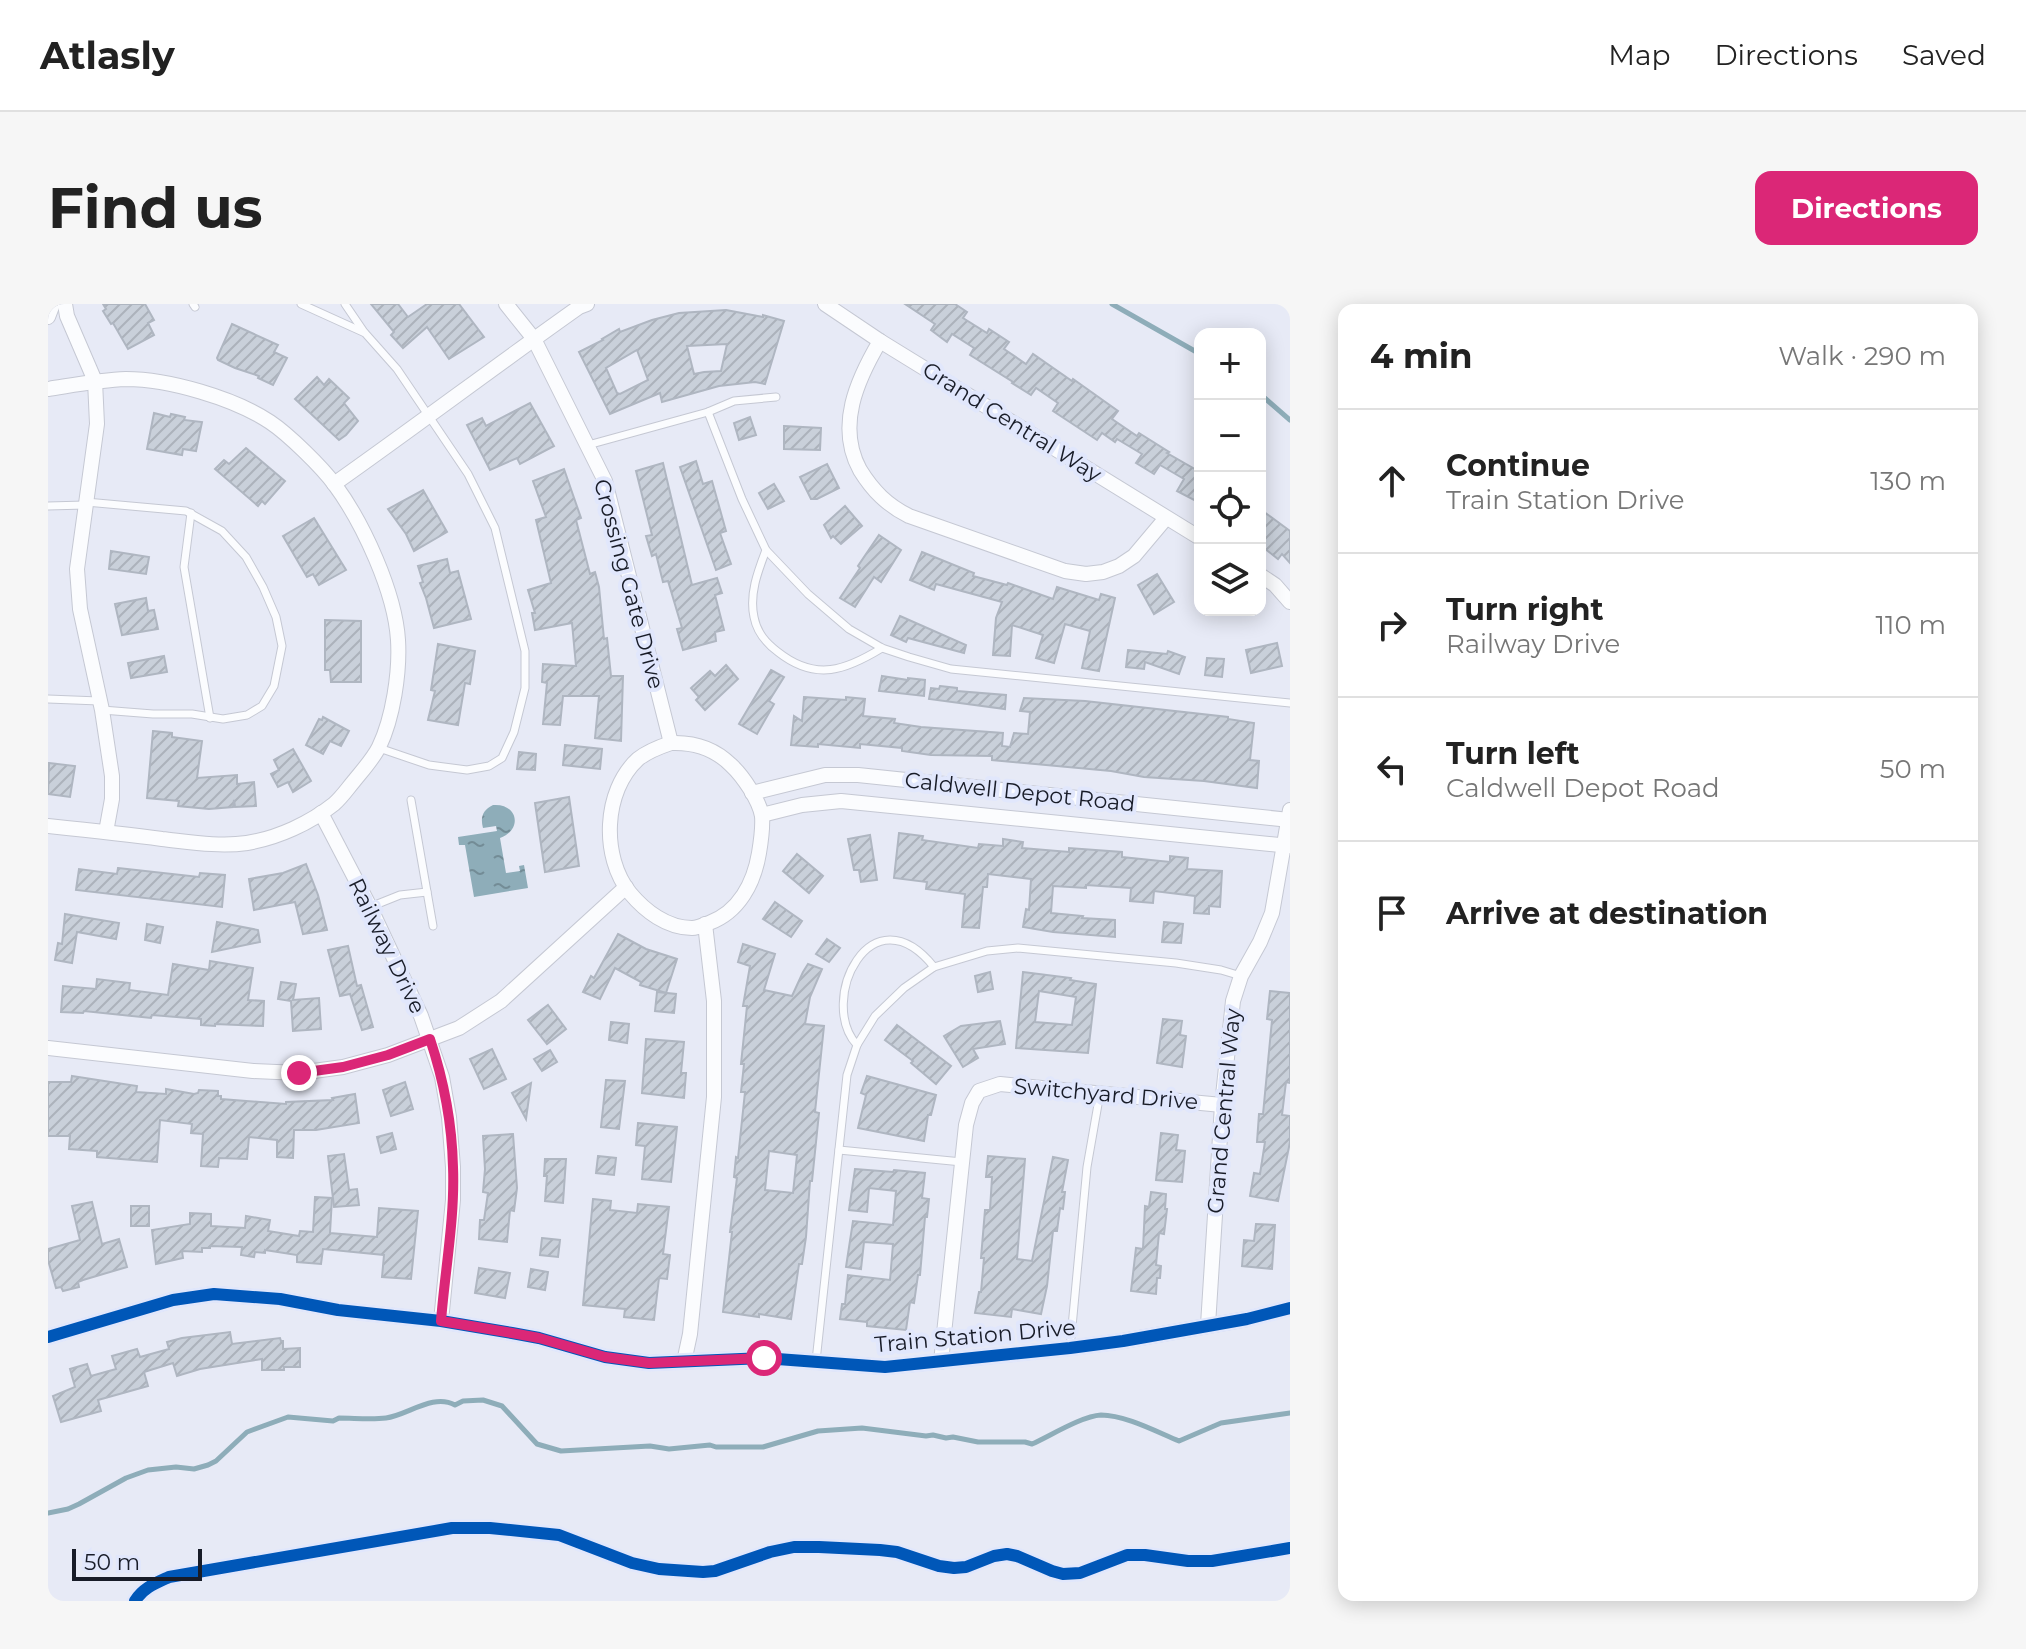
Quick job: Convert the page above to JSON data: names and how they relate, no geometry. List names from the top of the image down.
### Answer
{
  "streets": {
    "street": [
      "Grand Central Way",
      "Crossing Gate Drive",
      "Caldwell Depot Road",
      "Railway Drive",
      "Switchyard Drive",
      "Train Station Drive"
    ]
  },
  "crossings": [
    ["Grand Central Way", "Caldwell Depot Road"],
    ["Grand Central Way", "Switchyard Drive"],
    ["Grand Central Way", "Train Station Drive"],
    ["Crossing Gate Drive", "Caldwell Depot Road"],
    ["Railway Drive", "Train Station Drive"],
    ["Switchyard Drive", "Train Station Drive"]
  ],
  "scale_bar": "50 m",
  "page": {
    "header": "Atlasly",
    "nav": ["Map", "Directions", "Saved"],
    "buttons": "Directions",
    "title": "Find us",
    "heading": ["4 min", "Walk · 290 m"],
    "map_buttons": ["+", "−"],
    "list": [
      ["Continue", "Train Station Drive", "130 m"],
      ["Turn right", "Railway Drive", "110 m"],
      ["Turn left", "Caldwell Depot Road", "50 m"],
      "Arrive at destination"
    ],
    "scale": "50 m"
  }
}
